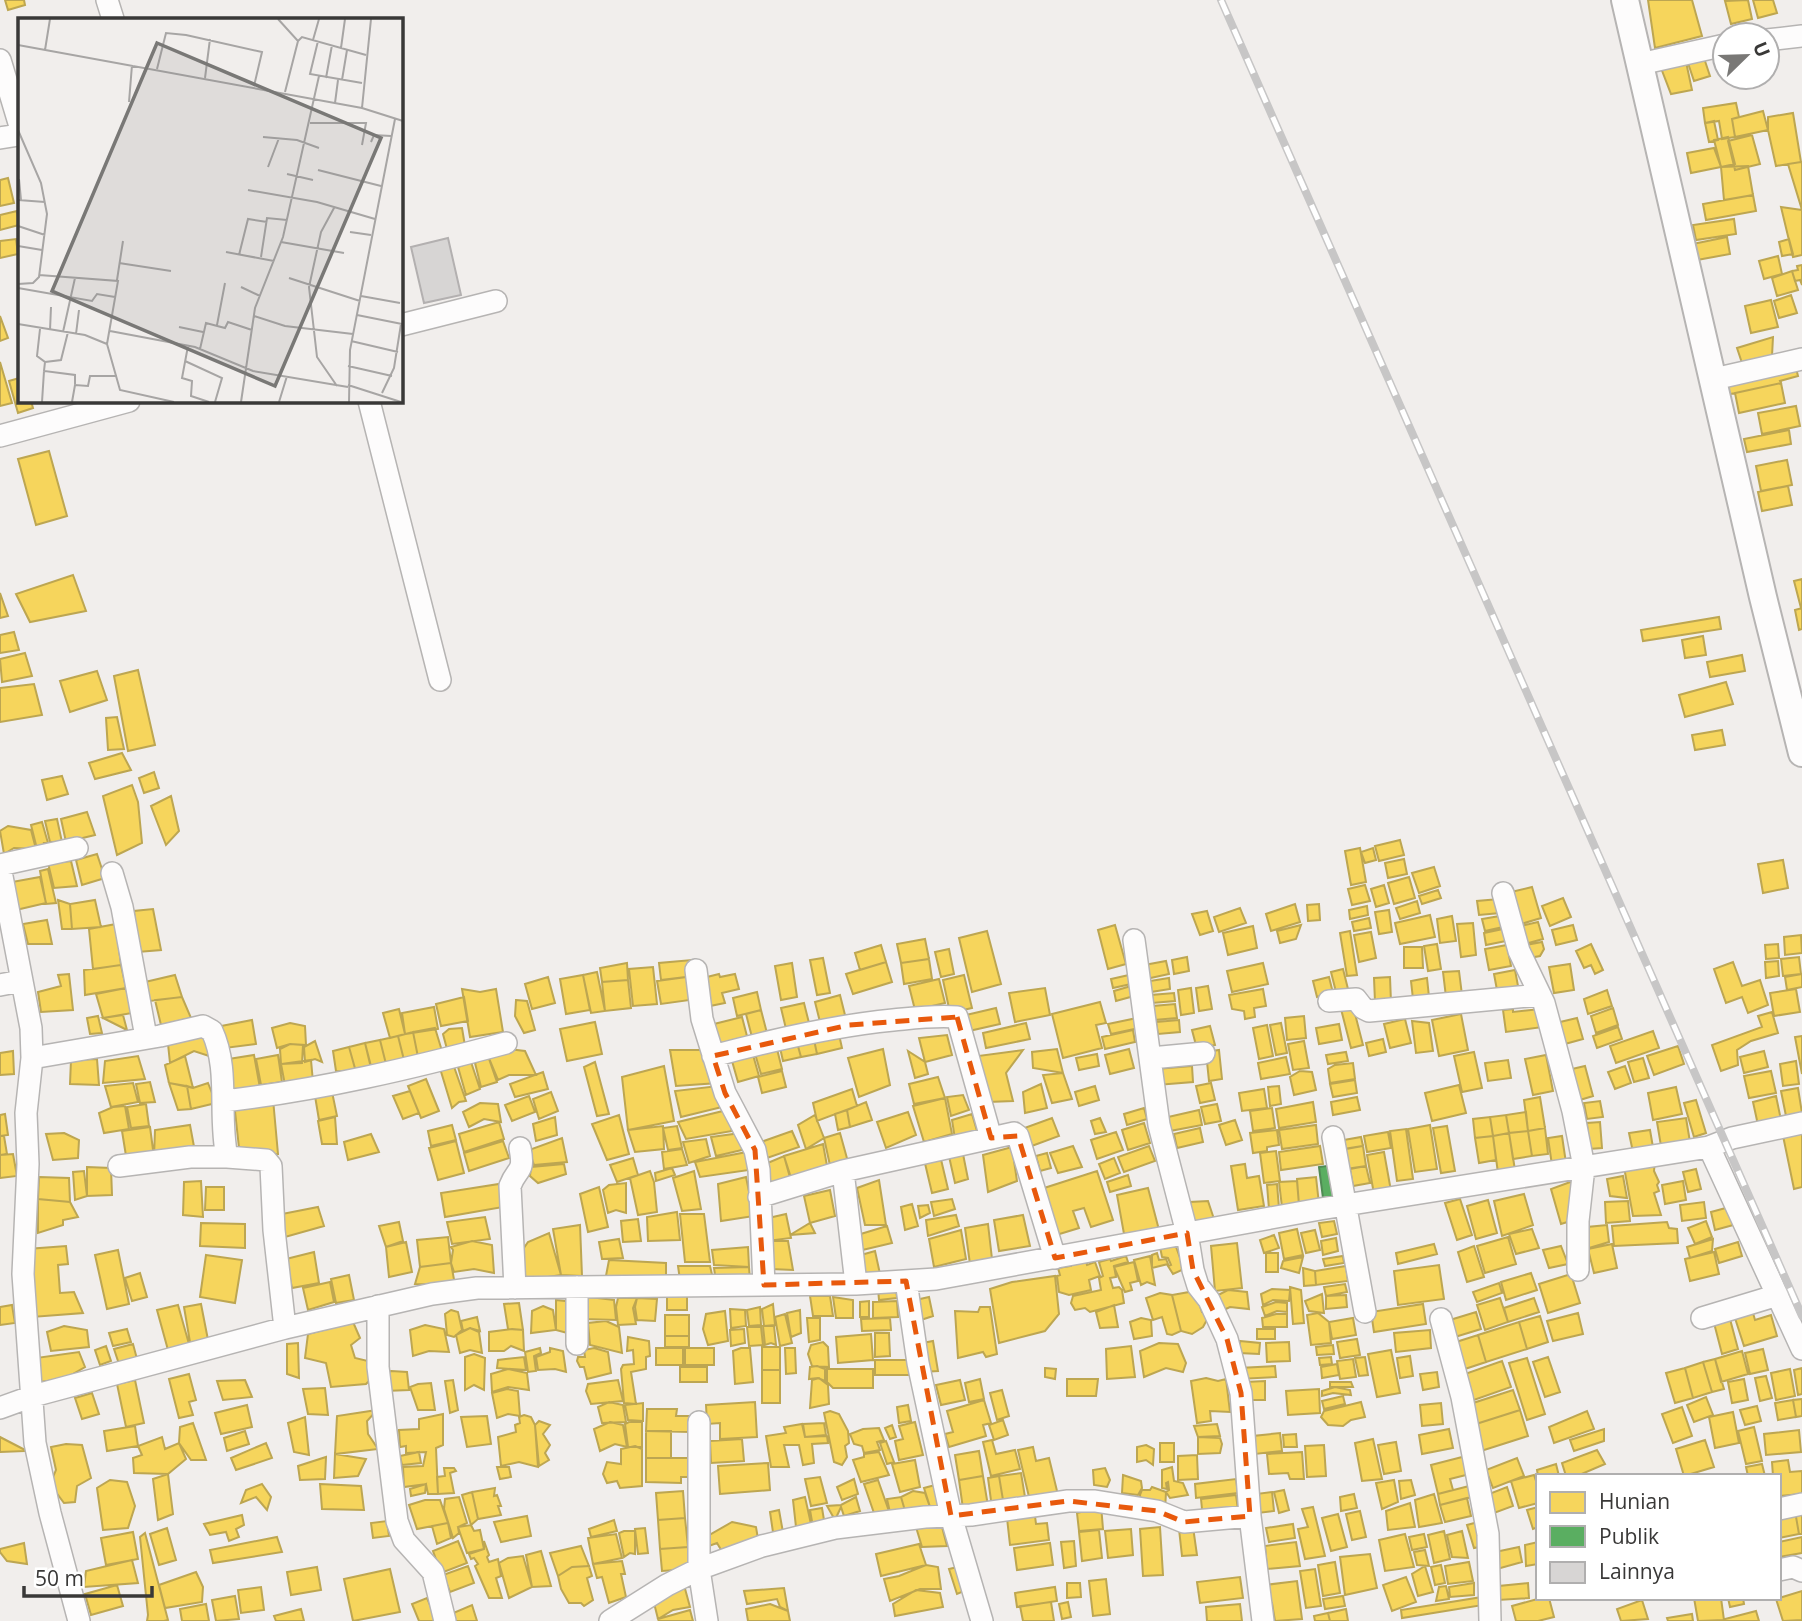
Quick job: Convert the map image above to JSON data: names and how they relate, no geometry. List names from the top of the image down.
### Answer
{
  "legend": ["Hunian", "Publik", "Lainnya"],
  "scale_bar": "50 m",
  "north": "top right"
}
